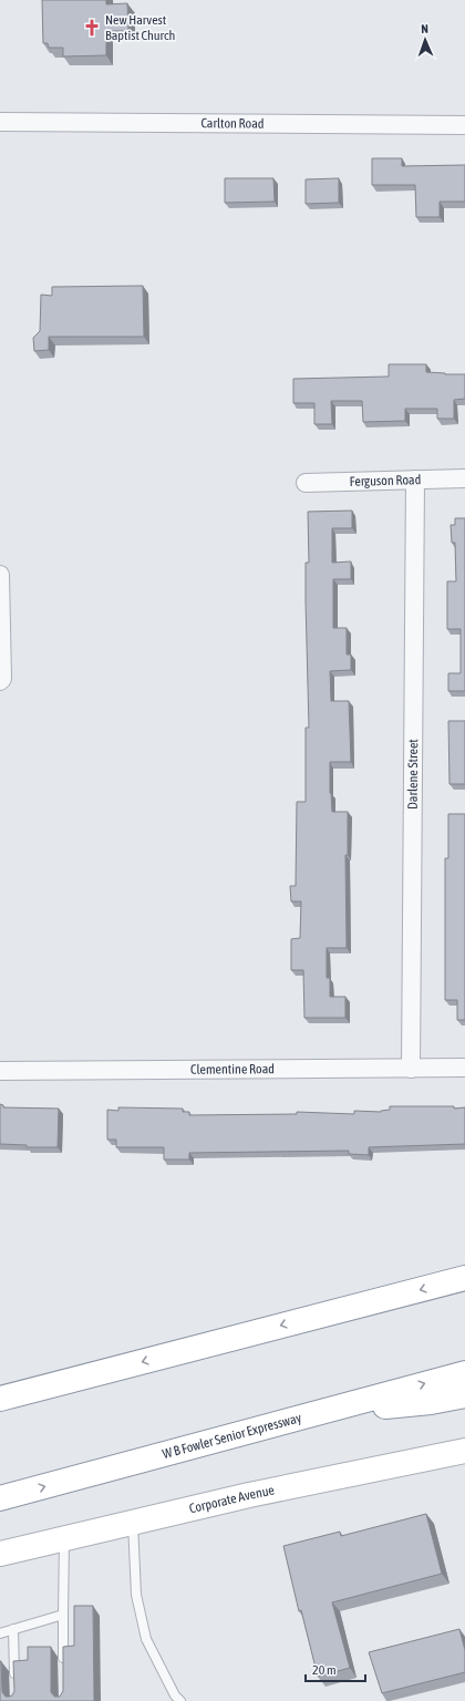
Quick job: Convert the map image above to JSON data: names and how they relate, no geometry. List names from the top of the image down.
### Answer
{
  "streets": {
    "main road": ["W B Fowler Senior Expressway", "Corporate Avenue"],
    "street": [
      "Carlton Road",
      "Ferguson Road",
      "Darlene Street",
      "Clementine Road"
    ]
  },
  "crossings": [
    ["Ferguson Road", "Darlene Street"],
    ["Darlene Street", "Clementine Road"]
  ],
  "places": {
    "church": ["New Harvest Baptist Church"]
  },
  "scale_bar": "20 m",
  "north": "top"
}
